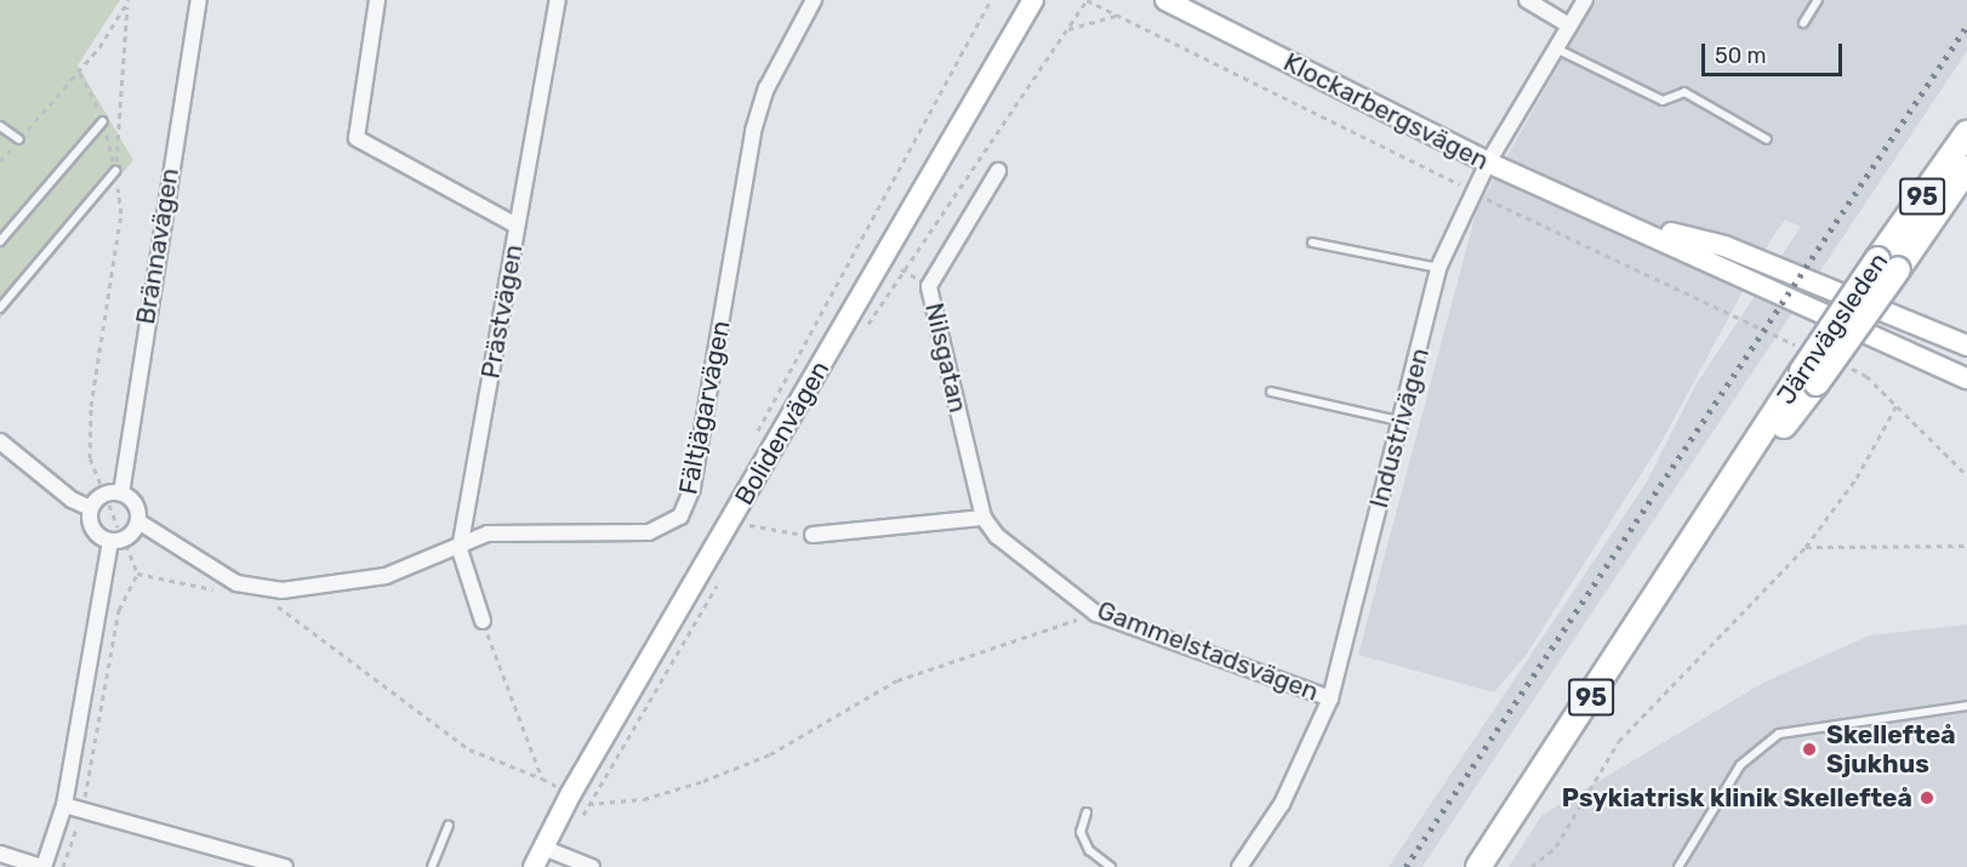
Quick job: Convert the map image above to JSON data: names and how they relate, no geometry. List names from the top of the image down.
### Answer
{
  "streets": {
    "main road": [
      "Klockarbergsvägen",
      "95",
      "Järnvägsleden",
      "Bolidenvägen"
    ],
    "street": [
      "Brännavägen",
      "Prästvägen",
      "Nilsgatan",
      "Fältjägarvägen",
      "Industrivägen",
      "Gammelstadsvägen"
    ]
  },
  "crossings": [
    ["Klockarbergsvägen", "Industrivägen"],
    ["Brännavägen", "Fältjägarvägen"],
    ["Prästvägen", "Fältjägarvägen"],
    ["Nilsgatan", "Gammelstadsvägen"],
    ["Industrivägen", "Gammelstadsvägen"]
  ],
  "places": ["Skellefteå Sjukhus", "Psykiatrisk klinik Skellefteå"],
  "scale_bar": "50 m"
}
